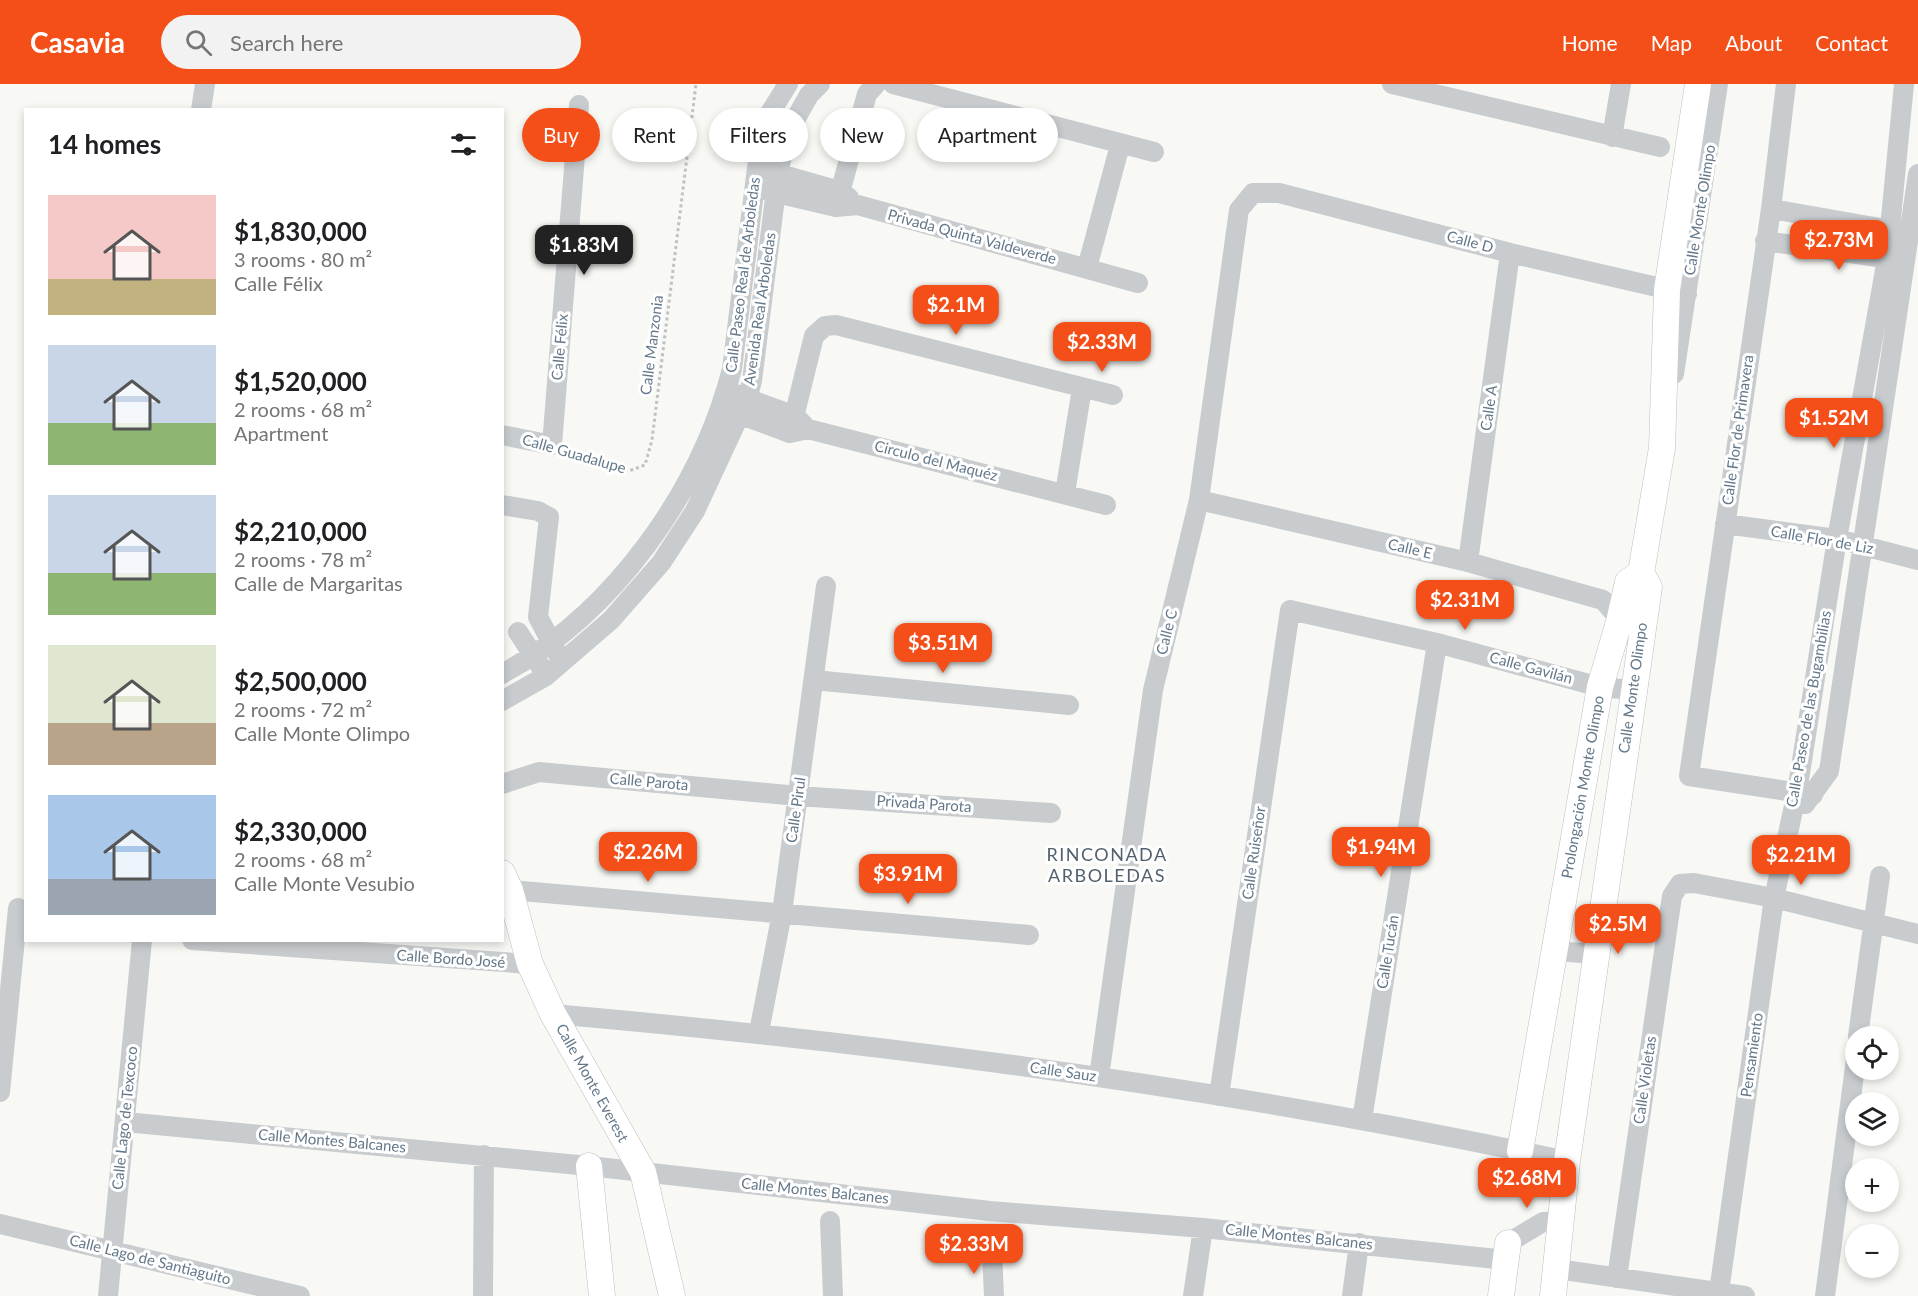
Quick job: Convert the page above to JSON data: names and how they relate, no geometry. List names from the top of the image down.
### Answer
{
  "streets": {
    "main road": ["Calle Monte Olimpo", "Prolongación Monte Olimpo", "Calle Monte Everest"],
    "street": [
      "Privada Quinta Valdeverde",
      "Calle D",
      "Calle Paseo Real de Arboledas",
      "Avenida Real Arboledas",
      "Calle Félix",
      "Calle A",
      "Calle Flor de Primavera",
      "Calle Guadalupe",
      "Circulo del Maquéz",
      "Calle Flor de Liz",
      "Calle E",
      "Calle C",
      "Calle Gavilán",
      "Calle Paseo de las Bugambilias",
      "Calle Parota",
      "Privada Parota",
      "Calle Pirul",
      "Calle Ruiseñor",
      "Calle Tucán",
      "Calle Bordo José",
      "Pensamiento",
      "Calle Sauz",
      "Calle Violetas",
      "Calle Lago de Texcoco",
      "Calle Montes Balcanes",
      "Calle Lago de Santiaguito"
    ],
    "path": ["Calle Manzonia"]
  },
  "crossings": [
    ["Calle Monte Olimpo", "Calle D"],
    ["Calle Monte Olimpo", "Calle E"],
    ["Calle Monte Olimpo", "Calle Gavilán"],
    ["Calle Monte Olimpo", "Prolongación Monte Olimpo"],
    ["Calle Monte Olimpo", "Calle Sauz"],
    ["Privada Quinta Valdeverde", "Calle Paseo Real de Arboledas"],
    ["Privada Quinta Valdeverde", "Avenida Real Arboledas"],
    ["Calle D", "Calle A"],
    ["Calle D", "Calle C"],
    ["Calle Paseo Real de Arboledas", "Circulo del Maquéz"],
    ["Avenida Real Arboledas", "Circulo del Maquéz"],
    ["Calle Manzonia", "Calle Guadalupe"],
    ["Calle Félix", "Calle Guadalupe"],
    ["Calle A", "Calle E"],
    ["Calle Flor de Primavera", "Calle Flor de Liz"],
    ["Calle Flor de Primavera", "Calle Paseo de las Bugambilias"],
    ["Calle Flor de Liz", "Calle Paseo de las Bugambilias"],
    ["Calle E", "Calle C"],
    ["Calle E", "Prolongación Monte Olimpo"],
    ["Calle C", "Calle Sauz"],
    ["Calle Gavilán", "Prolongación Monte Olimpo"],
    ["Calle Gavilán", "Calle Ruiseñor"],
    ["Calle Gavilán", "Calle Tucán"],
    ["Calle Paseo de las Bugambilias", "Pensamiento"],
    ["Calle Parota", "Privada Parota"],
    ["Calle Parota", "Calle Pirul"],
    ["Prolongación Monte Olimpo", "Calle Sauz"],
    ["Privada Parota", "Calle Pirul"],
    ["Calle Pirul", "Calle Sauz"],
    ["Calle Ruiseñor", "Calle Sauz"],
    ["Calle Tucán", "Calle Sauz"],
    ["Calle Bordo José", "Calle Monte Everest"],
    ["Pensamiento", "Calle Violetas"],
    ["Calle Sauz", "Calle Monte Everest"],
    ["Calle Monte Everest", "Calle Montes Balcanes"],
    ["Calle Lago de Texcoco", "Calle Montes Balcanes"],
    ["Calle Lago de Texcoco", "Calle Lago de Santiaguito"]
  ],
  "districts": ["RINCONADA ARBOLEDAS"],
  "page": {
    "header": "Casavia",
    "search": "Search here",
    "nav": [
      "Home",
      "Map",
      "About",
      "Contact"
    ],
    "chip": [
      "Buy",
      "Rent",
      "Filters",
      "New",
      "Apartment"
    ],
    "heading": "14 homes",
    "list": [
      {
        "name": "$1,830,000",
        "note": "3 rooms · 80 m² · Calle Félix"
      },
      {
        "name": "$1,520,000",
        "note": "2 rooms · 68 m² · Apartment"
      },
      {
        "name": "$2,210,000",
        "note": "2 rooms · 78 m² · Calle de Margaritas"
      },
      {
        "name": "$2,500,000",
        "note": "2 rooms · 72 m² · Calle Monte Olimpo"
      },
      {
        "name": "$2,330,000",
        "note": "2 rooms · 68 m² · Calle Monte Vesubio"
      }
    ],
    "price": [
      "$2.73M",
      "$1.83M",
      "$2.1M",
      "$2.33M",
      "$1.52M",
      "$2.31M",
      "$3.51M",
      "$1.94M",
      "$2.26M",
      "$2.21M",
      "$3.91M",
      "$2.5M",
      "$2.68M",
      "$2.33M"
    ],
    "map_buttons": ["+", "−"]
  }
}
